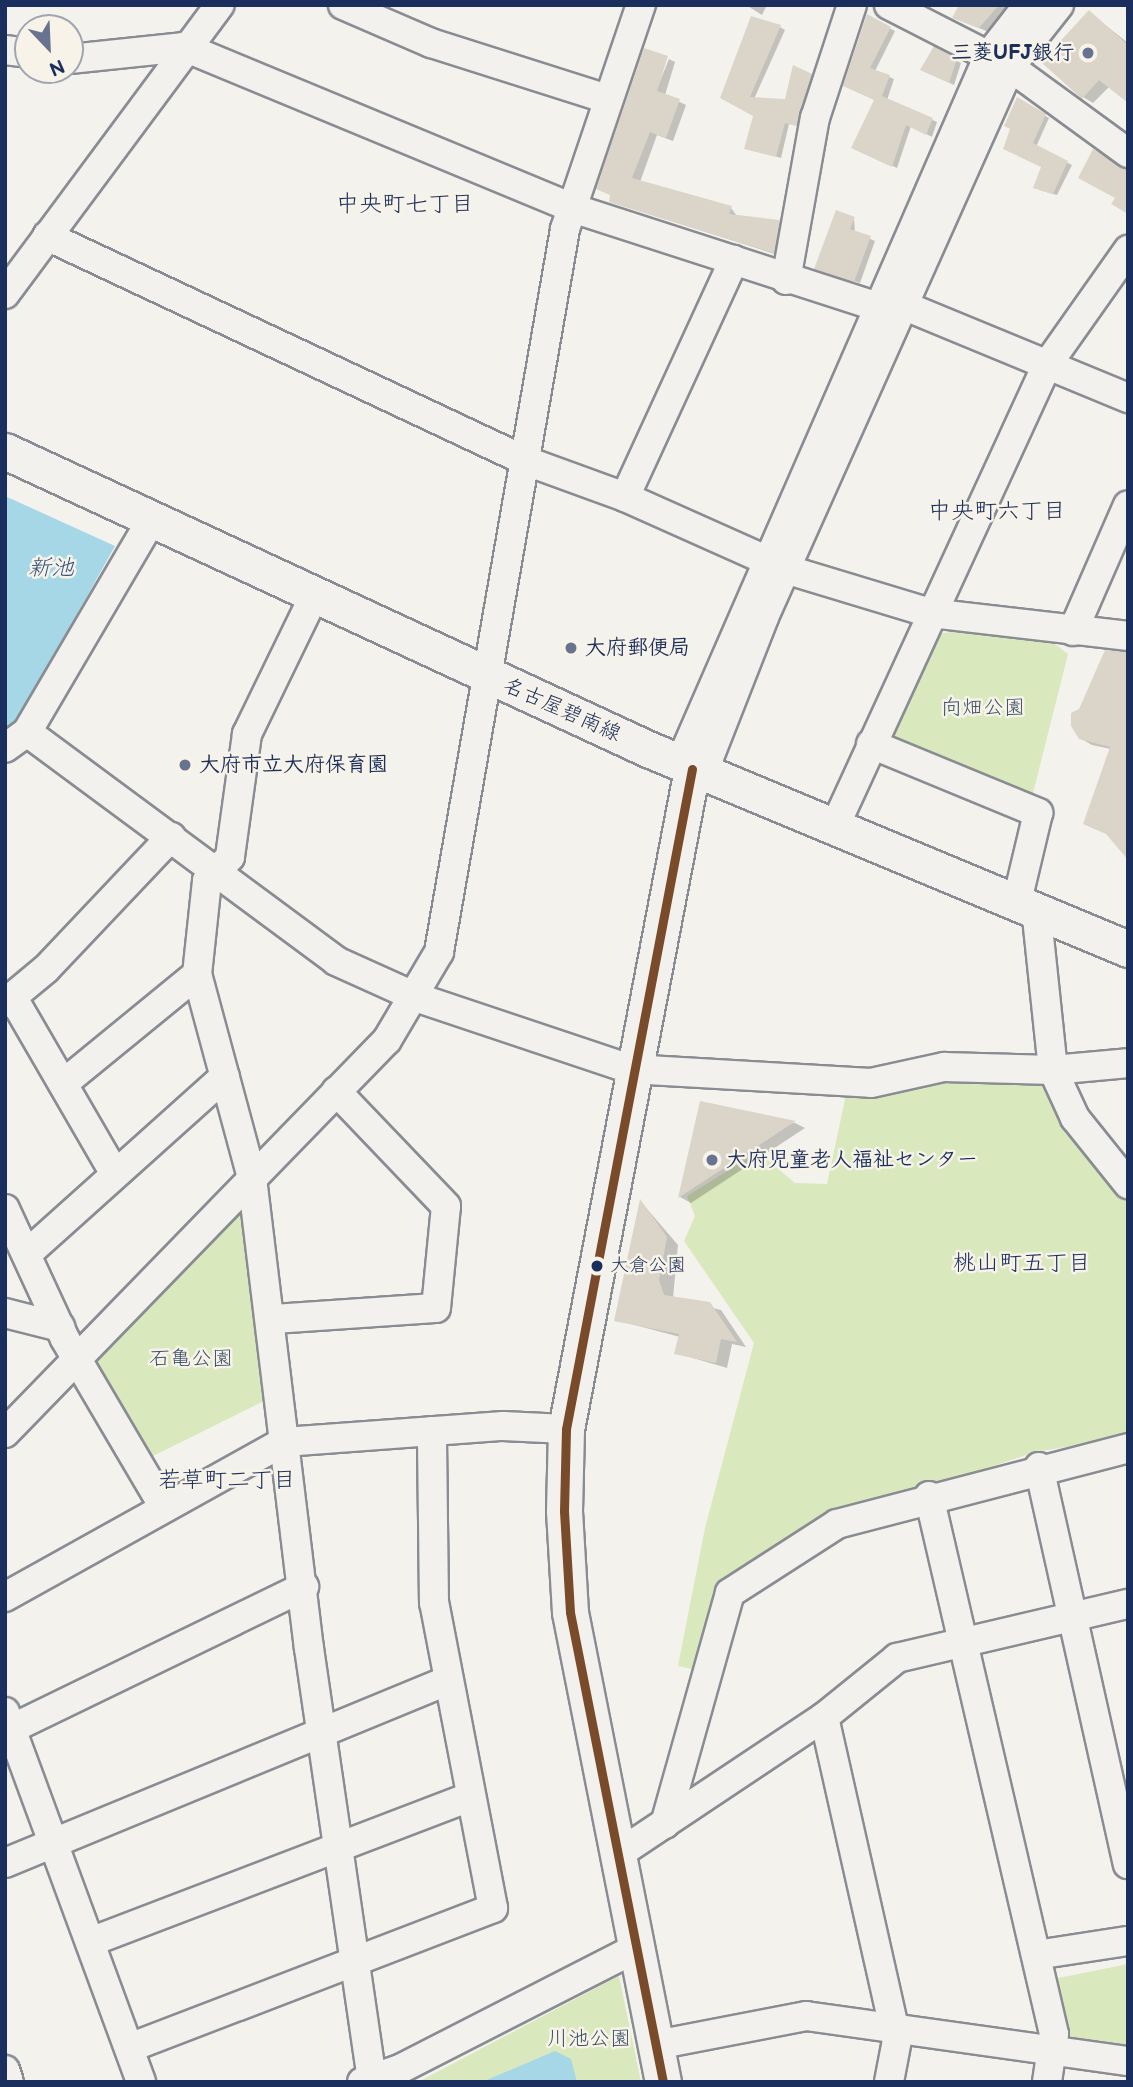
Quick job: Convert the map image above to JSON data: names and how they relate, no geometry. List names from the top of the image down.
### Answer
{
  "streets": {
    "main road": ["名古屋碧南線"]
  },
  "districts": [
    "中央町七丁目",
    "中央町六丁目",
    "桃山町五丁目",
    "若草町二丁目"
  ],
  "water": ["新池"],
  "parks": ["向畑公園", "石亀公園", "川池公園"],
  "places": [
    "三菱UFJ銀行",
    "大府郵便局",
    "大府市立大府保育園",
    "大府児童老人福祉センター",
    "大倉公園"
  ],
  "north": "bottom right"
}
